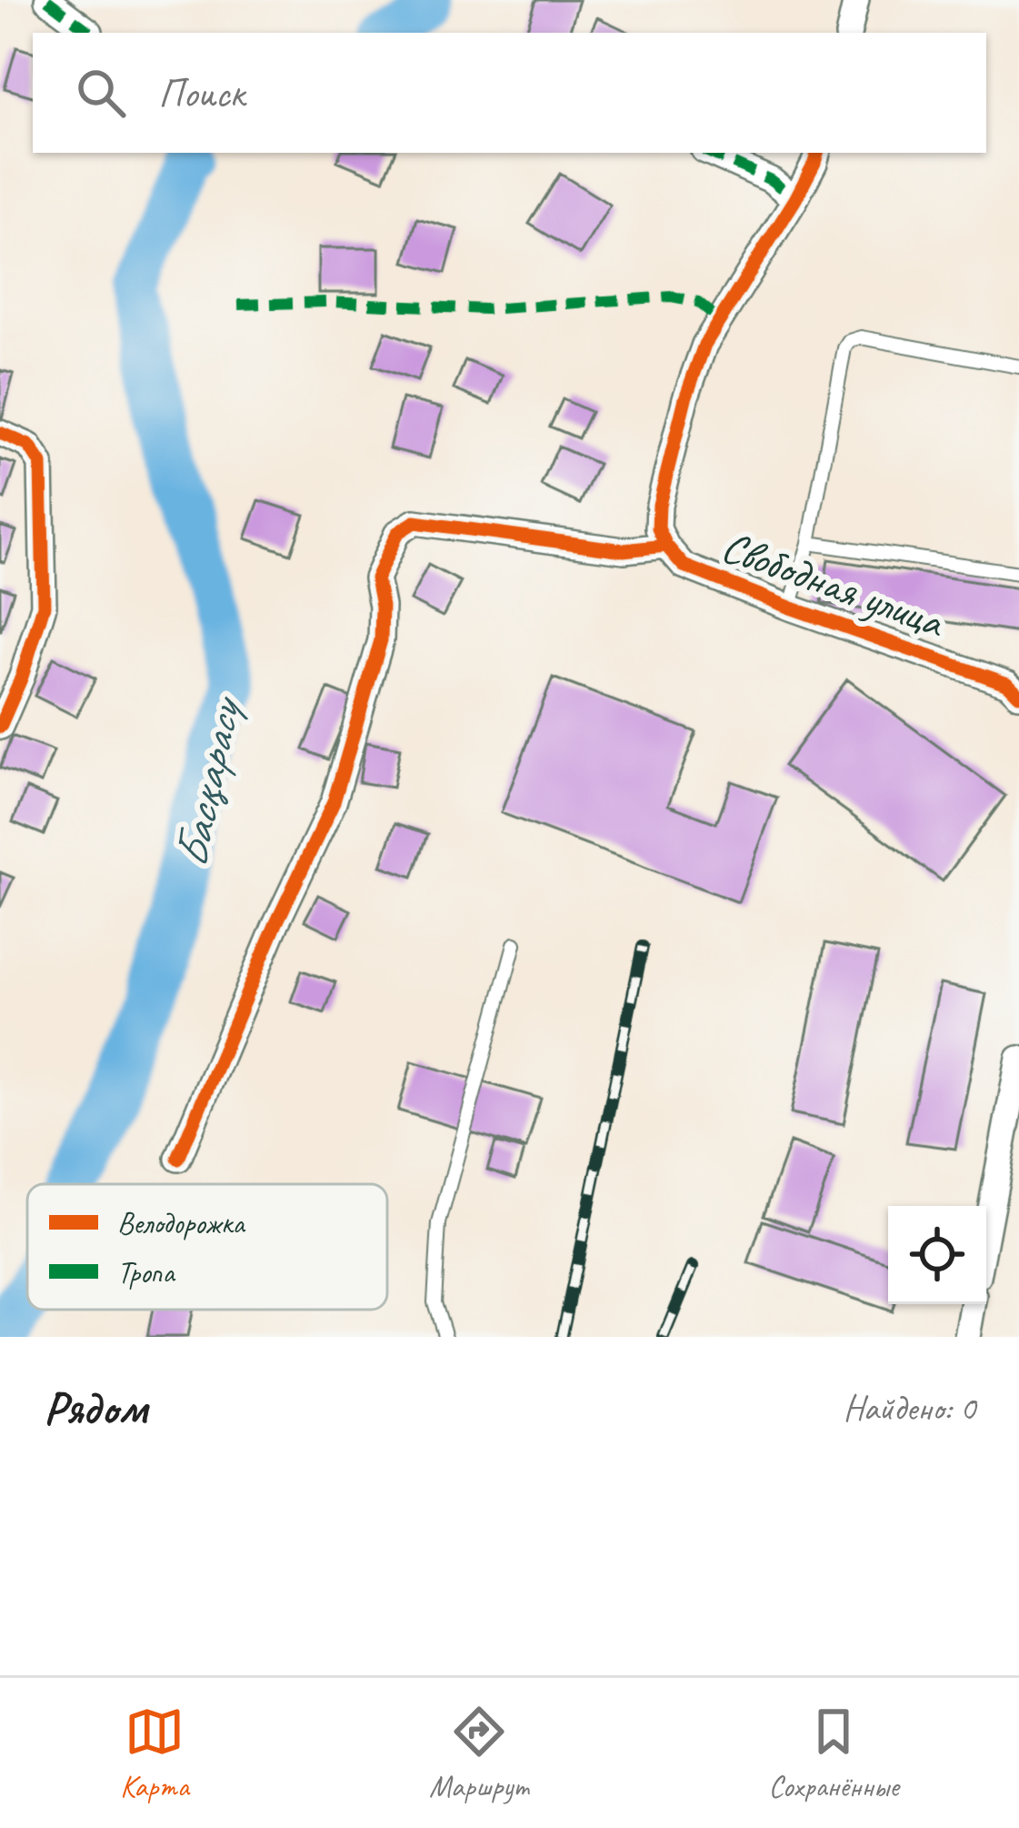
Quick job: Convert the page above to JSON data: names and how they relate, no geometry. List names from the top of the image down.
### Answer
{
  "streets": {
    "street": ["Свободная улица"]
  },
  "water": ["Басқарасу"],
  "legend": ["Велодорожка", "Тропа"],
  "page": {
    "search": "Поиск",
    "heading": ["Рядом", "Найдено: 0"],
    "nav": ["Карта", "Маршрут", "Сохранённые"]
  }
}
